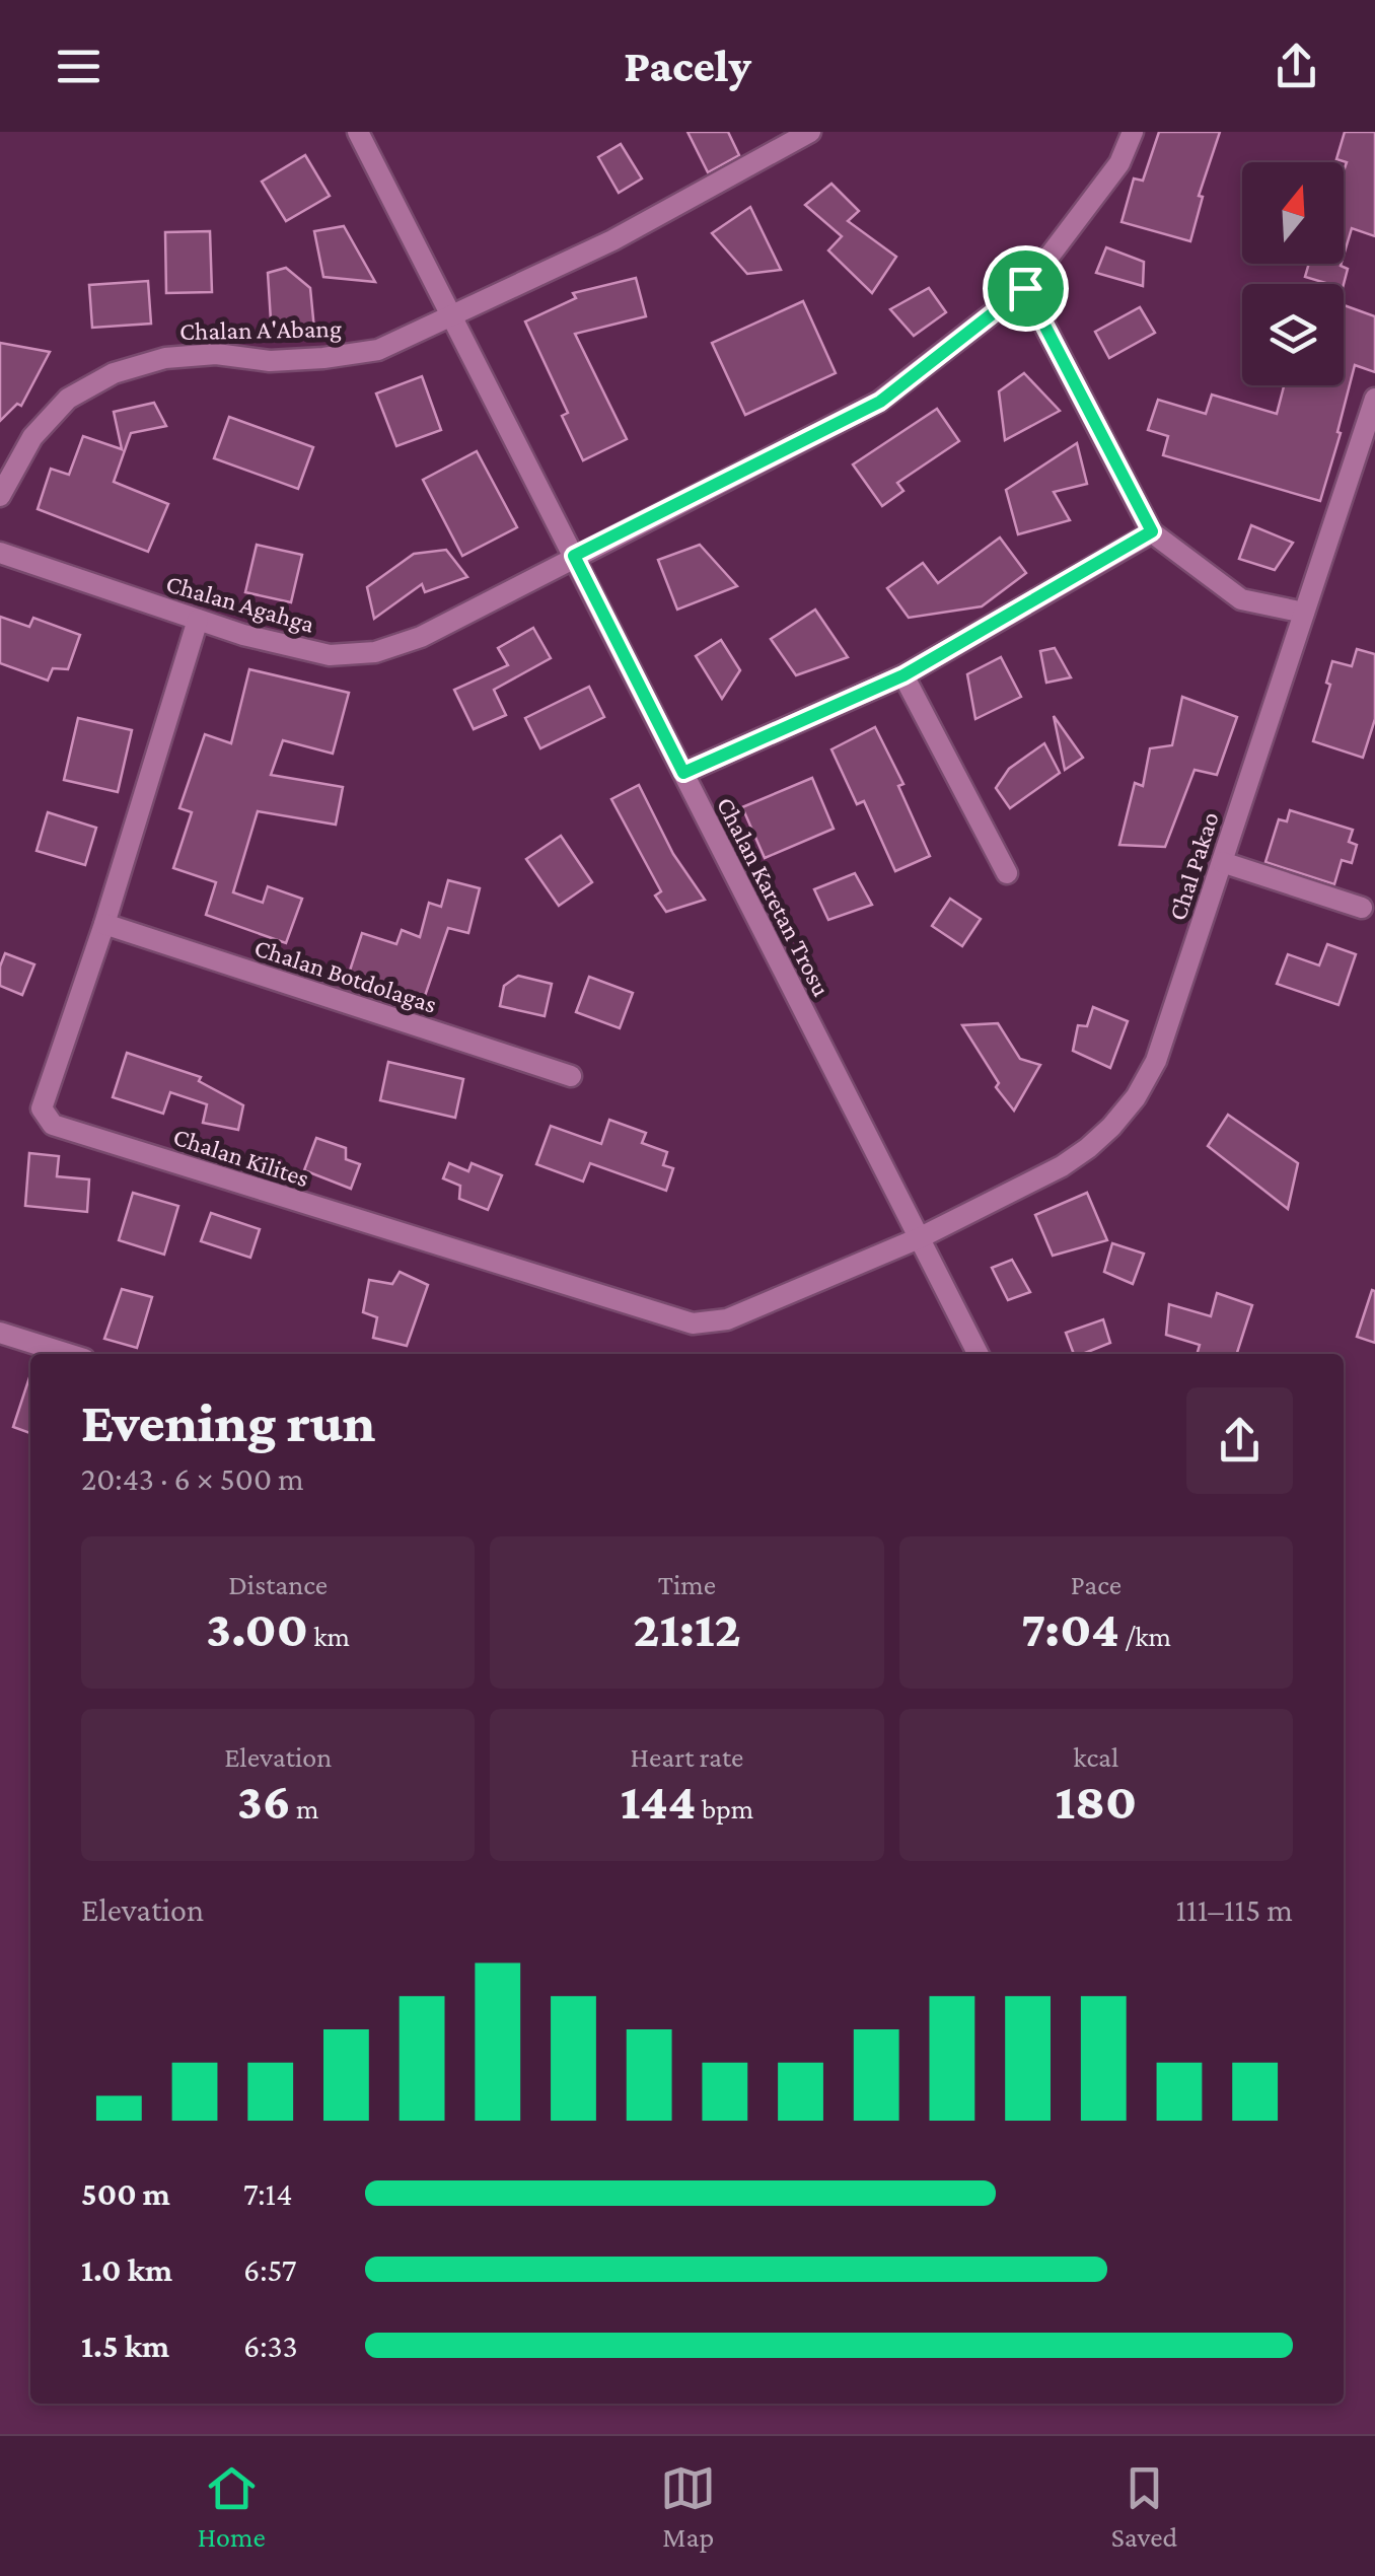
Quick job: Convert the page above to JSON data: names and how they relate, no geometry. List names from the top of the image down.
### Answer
{
  "streets": {
    "street": [
      "Chalan A'Abang",
      "Chalan Agahga",
      "Chal Pakao",
      "Chalan Karetan Trosu",
      "Chalan Botdolagas",
      "Chalan Kilites"
    ]
  },
  "crossings": [
    ["Chalan A'Abang", "Chalan Karetan Trosu"],
    ["Chalan Agahga", "Chalan Karetan Trosu"],
    ["Chalan Agahga", "Chalan Kilites"],
    ["Chal Pakao", "Chalan Karetan Trosu"],
    ["Chal Pakao", "Chalan Kilites"],
    ["Chalan Karetan Trosu", "Chalan Kilites"],
    ["Chalan Botdolagas", "Chalan Kilites"]
  ],
  "north": "top",
  "page": {
    "header": "Pacely",
    "heading": ["Evening run", "20:43 · 6 × 500 m"],
    "stats": [
      ["Distance", "3.00 km"],
      ["Time", "21:12"],
      ["Pace", "7:04 /km"],
      ["Elevation", "36 m"],
      ["Heart rate", "144 bpm"],
      ["kcal", "180"]
    ],
    "chart": ["Elevation", "111–115 m"],
    "list": [
      {
        "name": "500 m",
        "note": "7:14"
      },
      {
        "name": "1.0 km",
        "note": "6:57"
      },
      {
        "name": "1.5 km",
        "note": "6:33"
      }
    ],
    "tabs": ["Home", "Map", "Saved"]
  }
}
